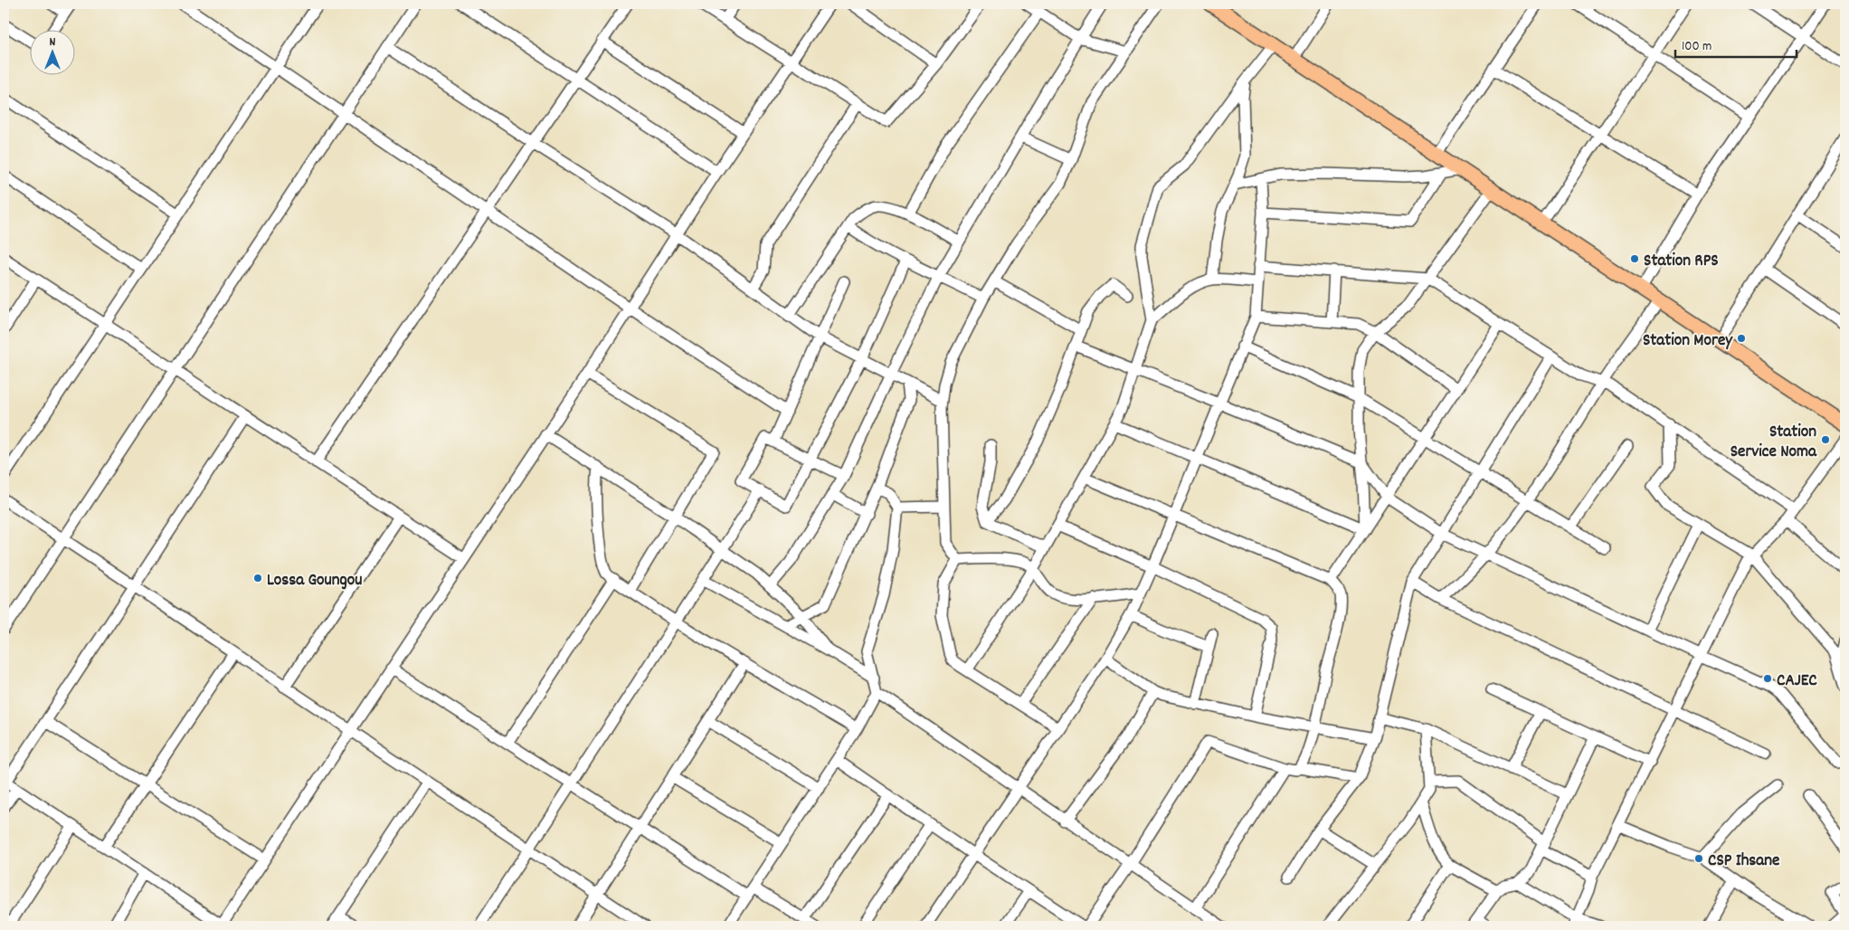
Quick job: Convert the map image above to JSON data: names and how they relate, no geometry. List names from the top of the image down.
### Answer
{
  "places": [
    "Station RPS",
    "Station Morey",
    "Station Service Noma",
    "Lossa Goungou",
    "CAJEC",
    "CSP Ihsane"
  ],
  "scale_bar": "100 m",
  "north": "top"
}
